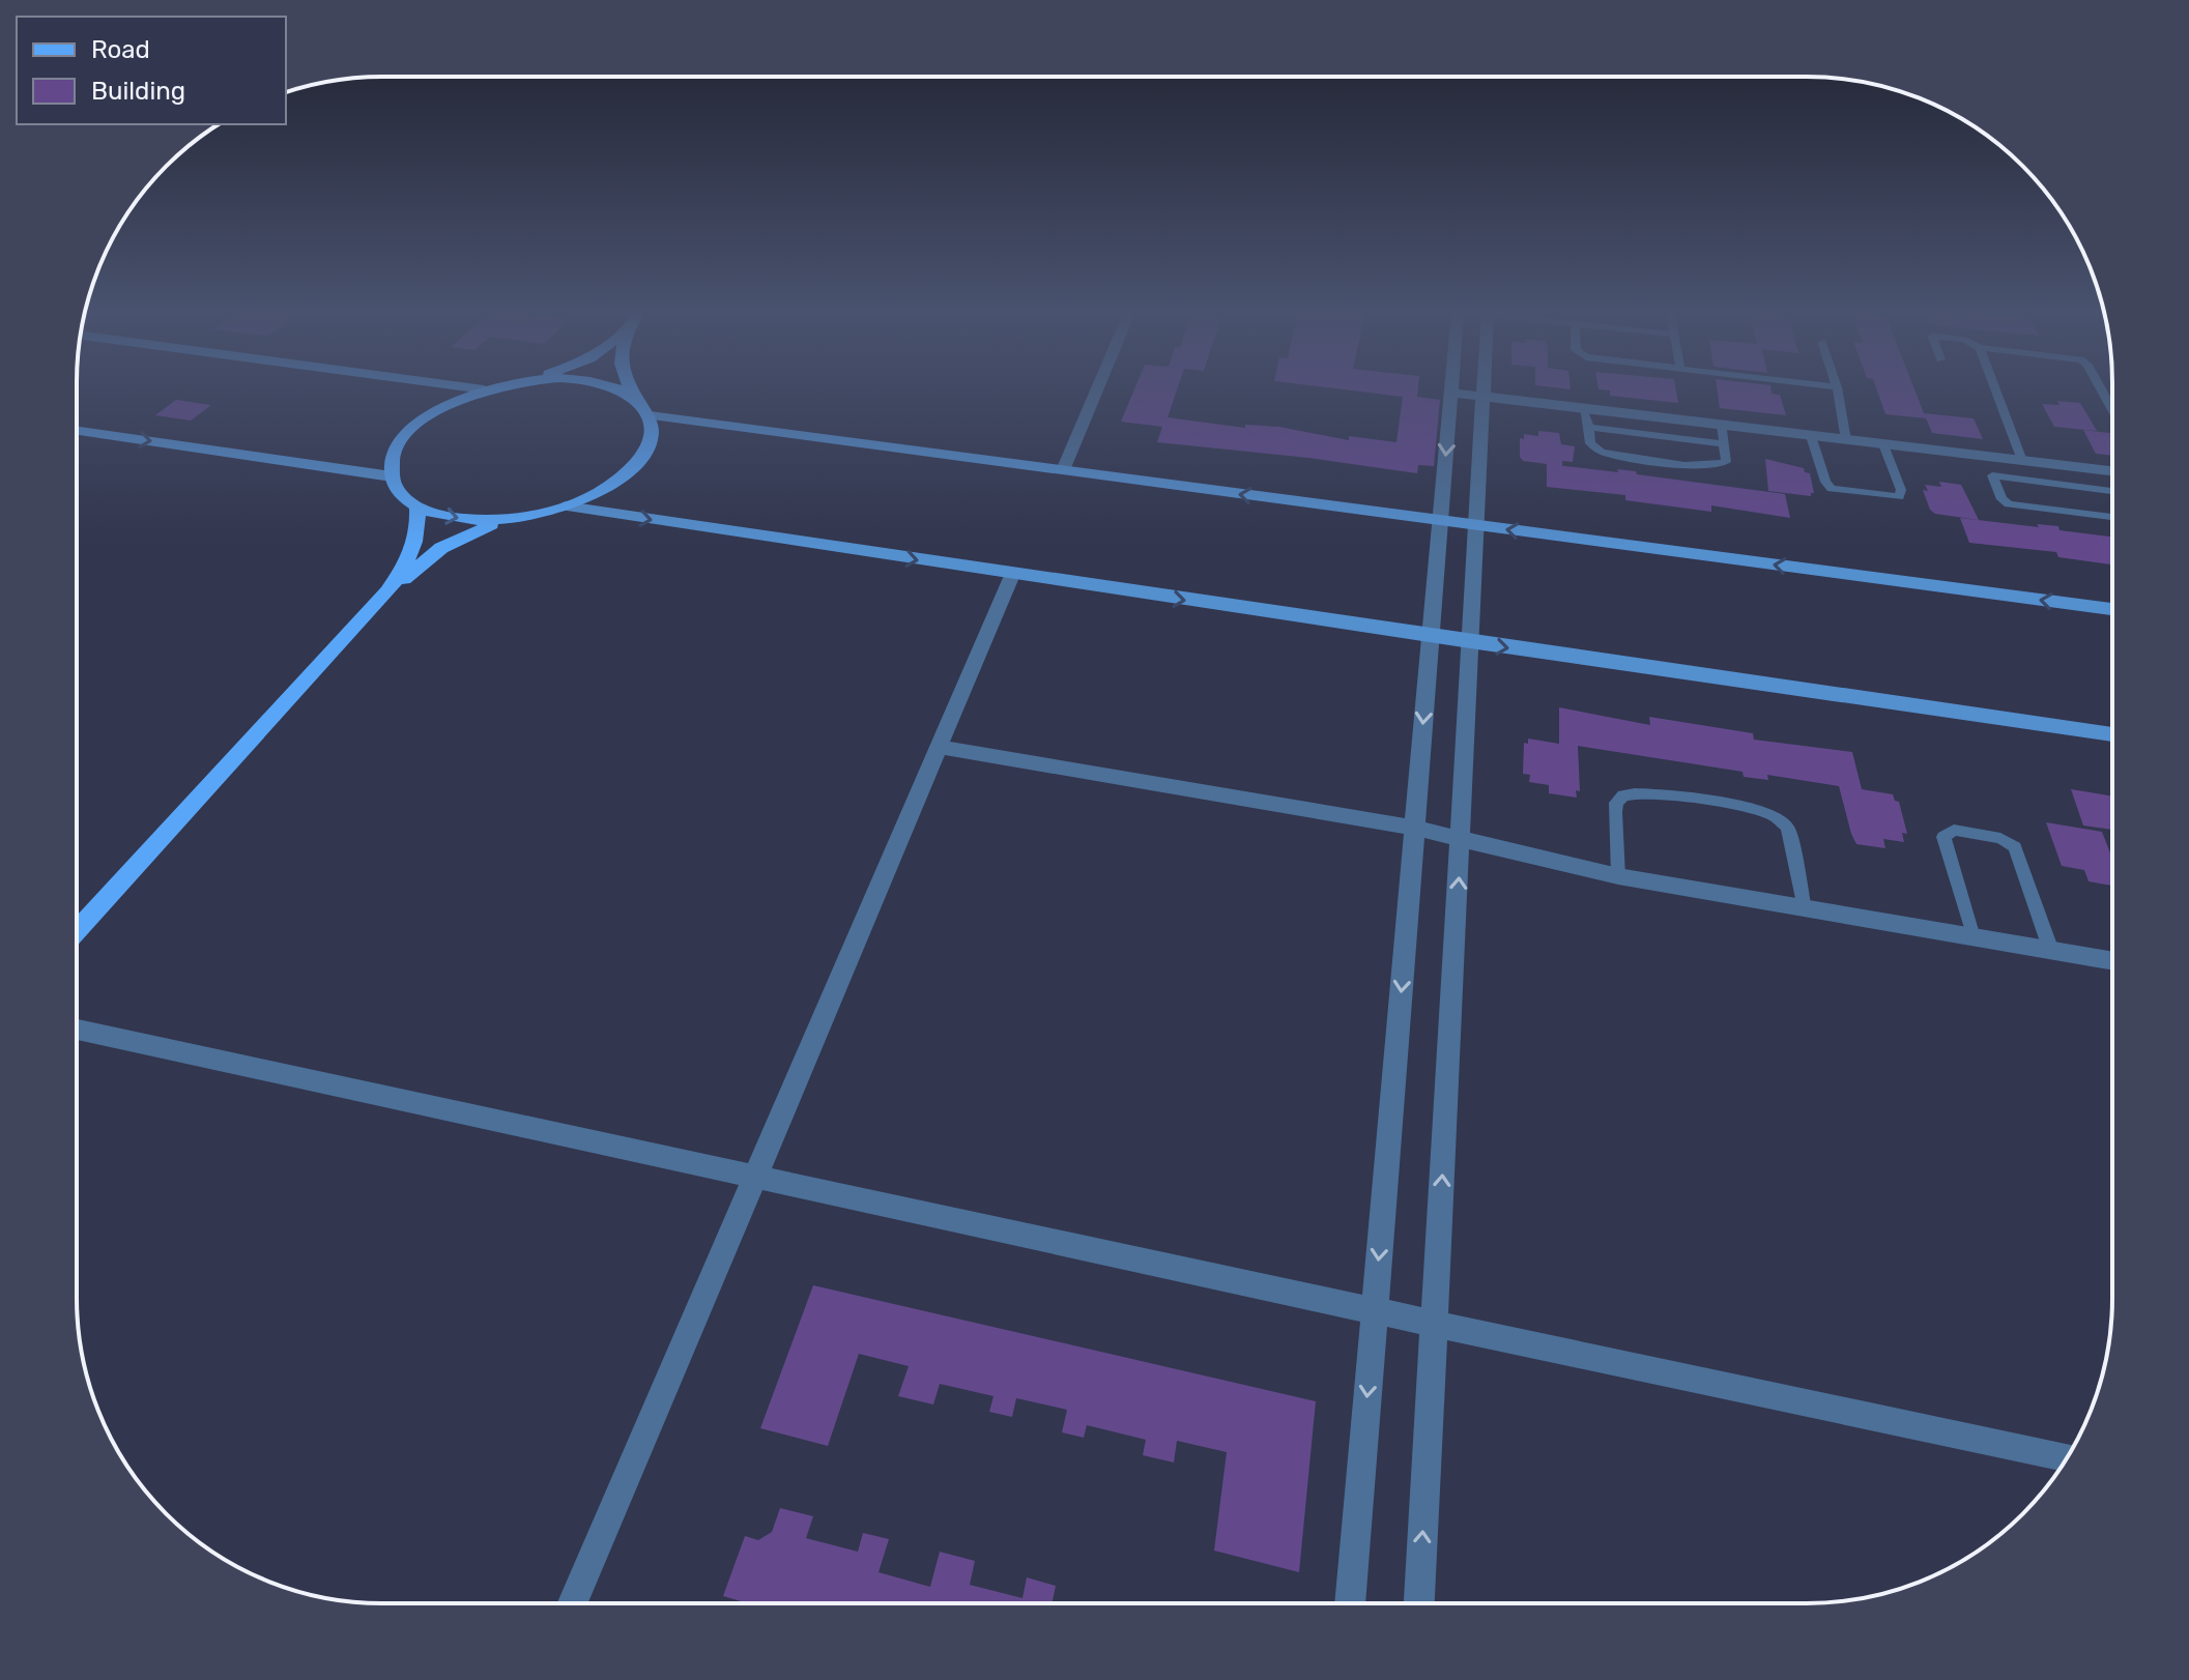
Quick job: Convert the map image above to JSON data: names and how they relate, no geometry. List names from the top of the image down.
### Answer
{
  "legend": ["Road", "Building"]
}
